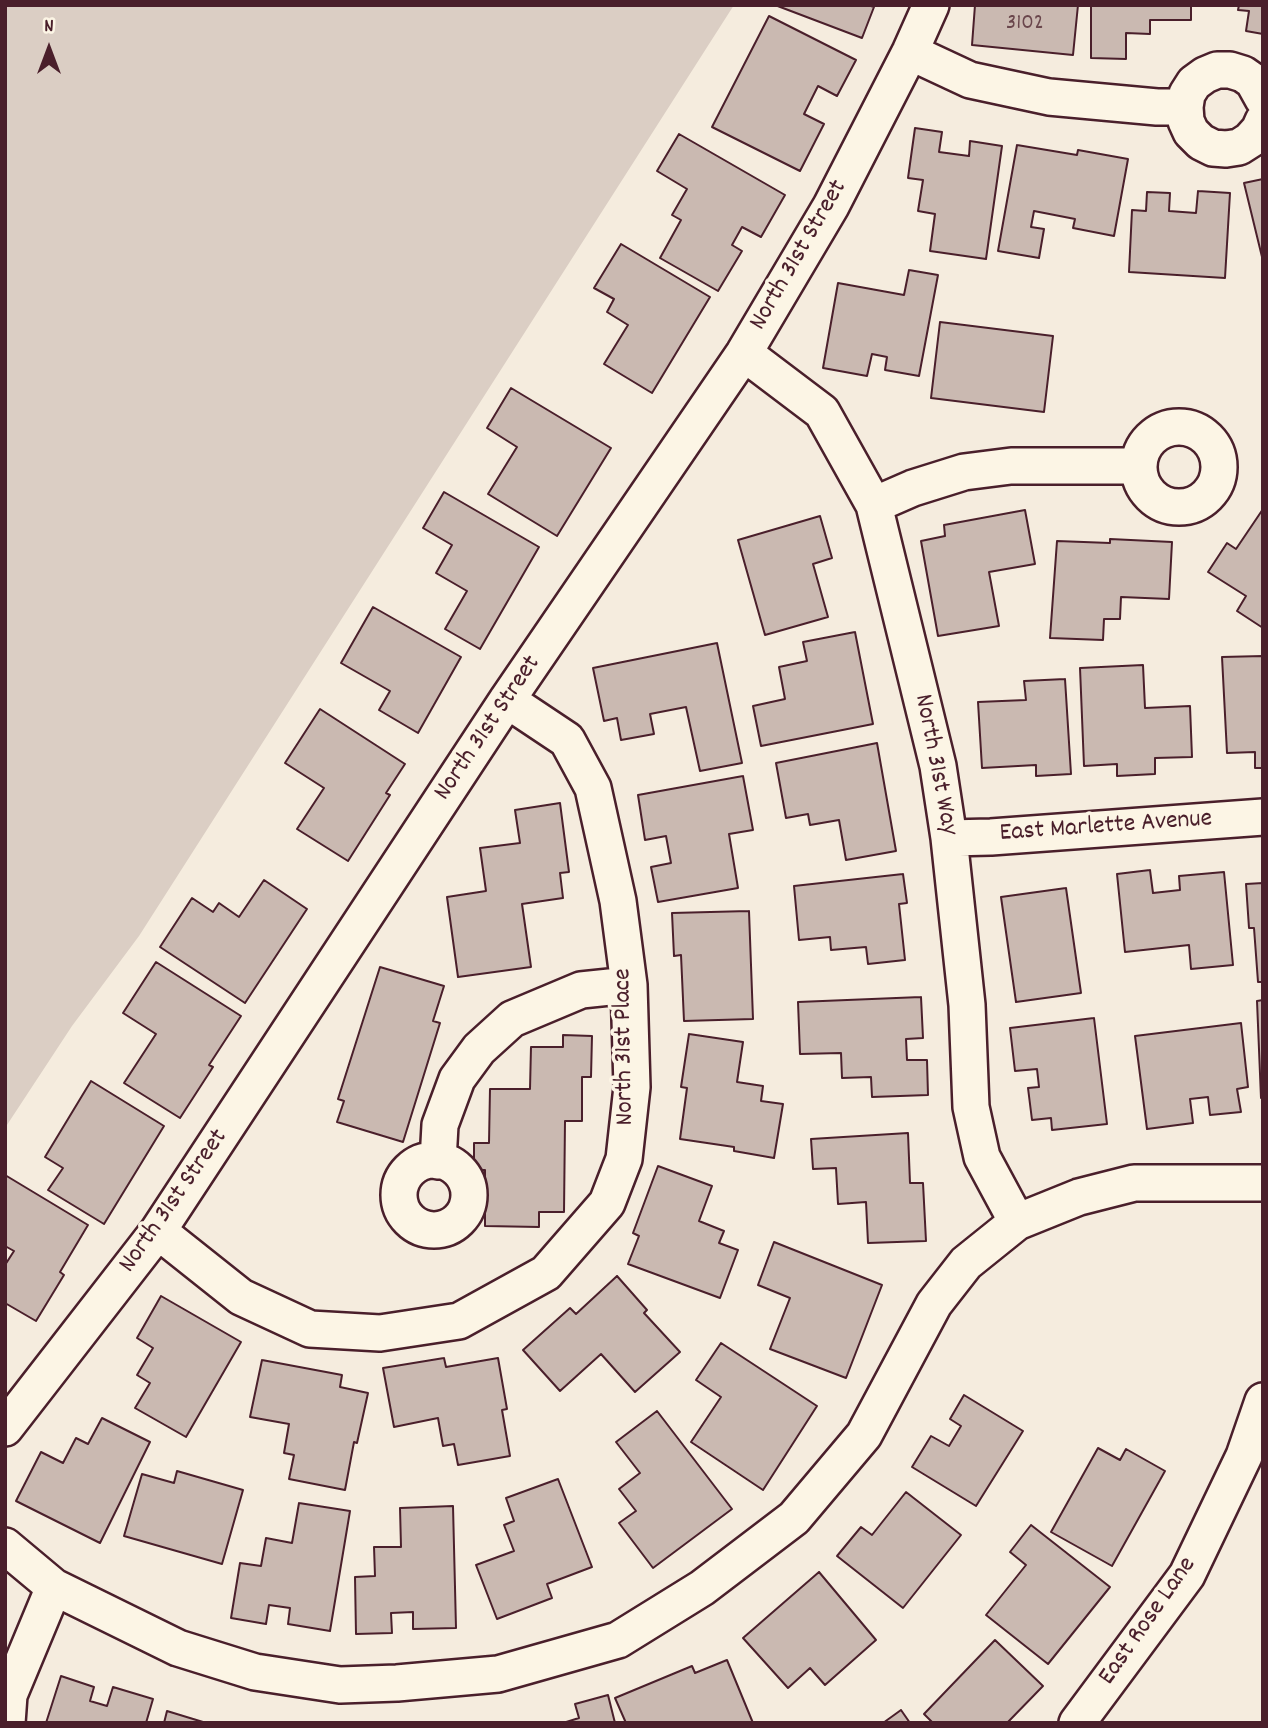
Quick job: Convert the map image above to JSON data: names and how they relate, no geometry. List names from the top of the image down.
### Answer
{
  "streets": {
    "street": [
      "North 31st Street",
      "North 31st Way",
      "East Marlette Avenue",
      "North 31st Place",
      "East Rose Lane"
    ]
  },
  "crossings": [
    ["North 31st Street", "North 31st Way"],
    ["North 31st Street", "North 31st Place"],
    ["North 31st Way", "East Marlette Avenue"]
  ],
  "house_numbers": ["3102"],
  "north": "top"
}
